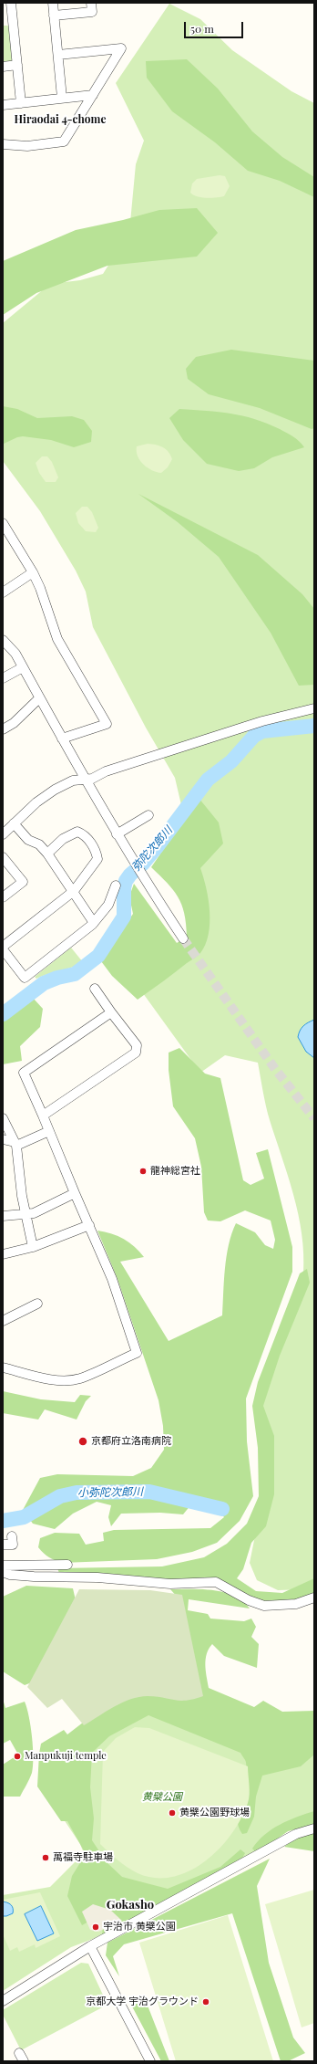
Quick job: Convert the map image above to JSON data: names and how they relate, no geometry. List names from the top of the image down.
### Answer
{
  "districts": ["Hiraodai 4-chome", "Gokasho"],
  "water": ["弥陀次郎川", "小弥陀次郎川"],
  "parks": ["黄檗公園"],
  "places": [
    "龍神総宮社",
    "京都府立洛南病院",
    "Manpukuji temple",
    "黄檗公園野球場",
    "萬福寺駐車場",
    "宇治市 黄檗公園",
    "京都大学 宇治グラウンド"
  ],
  "scale_bar": "50 m"
}
